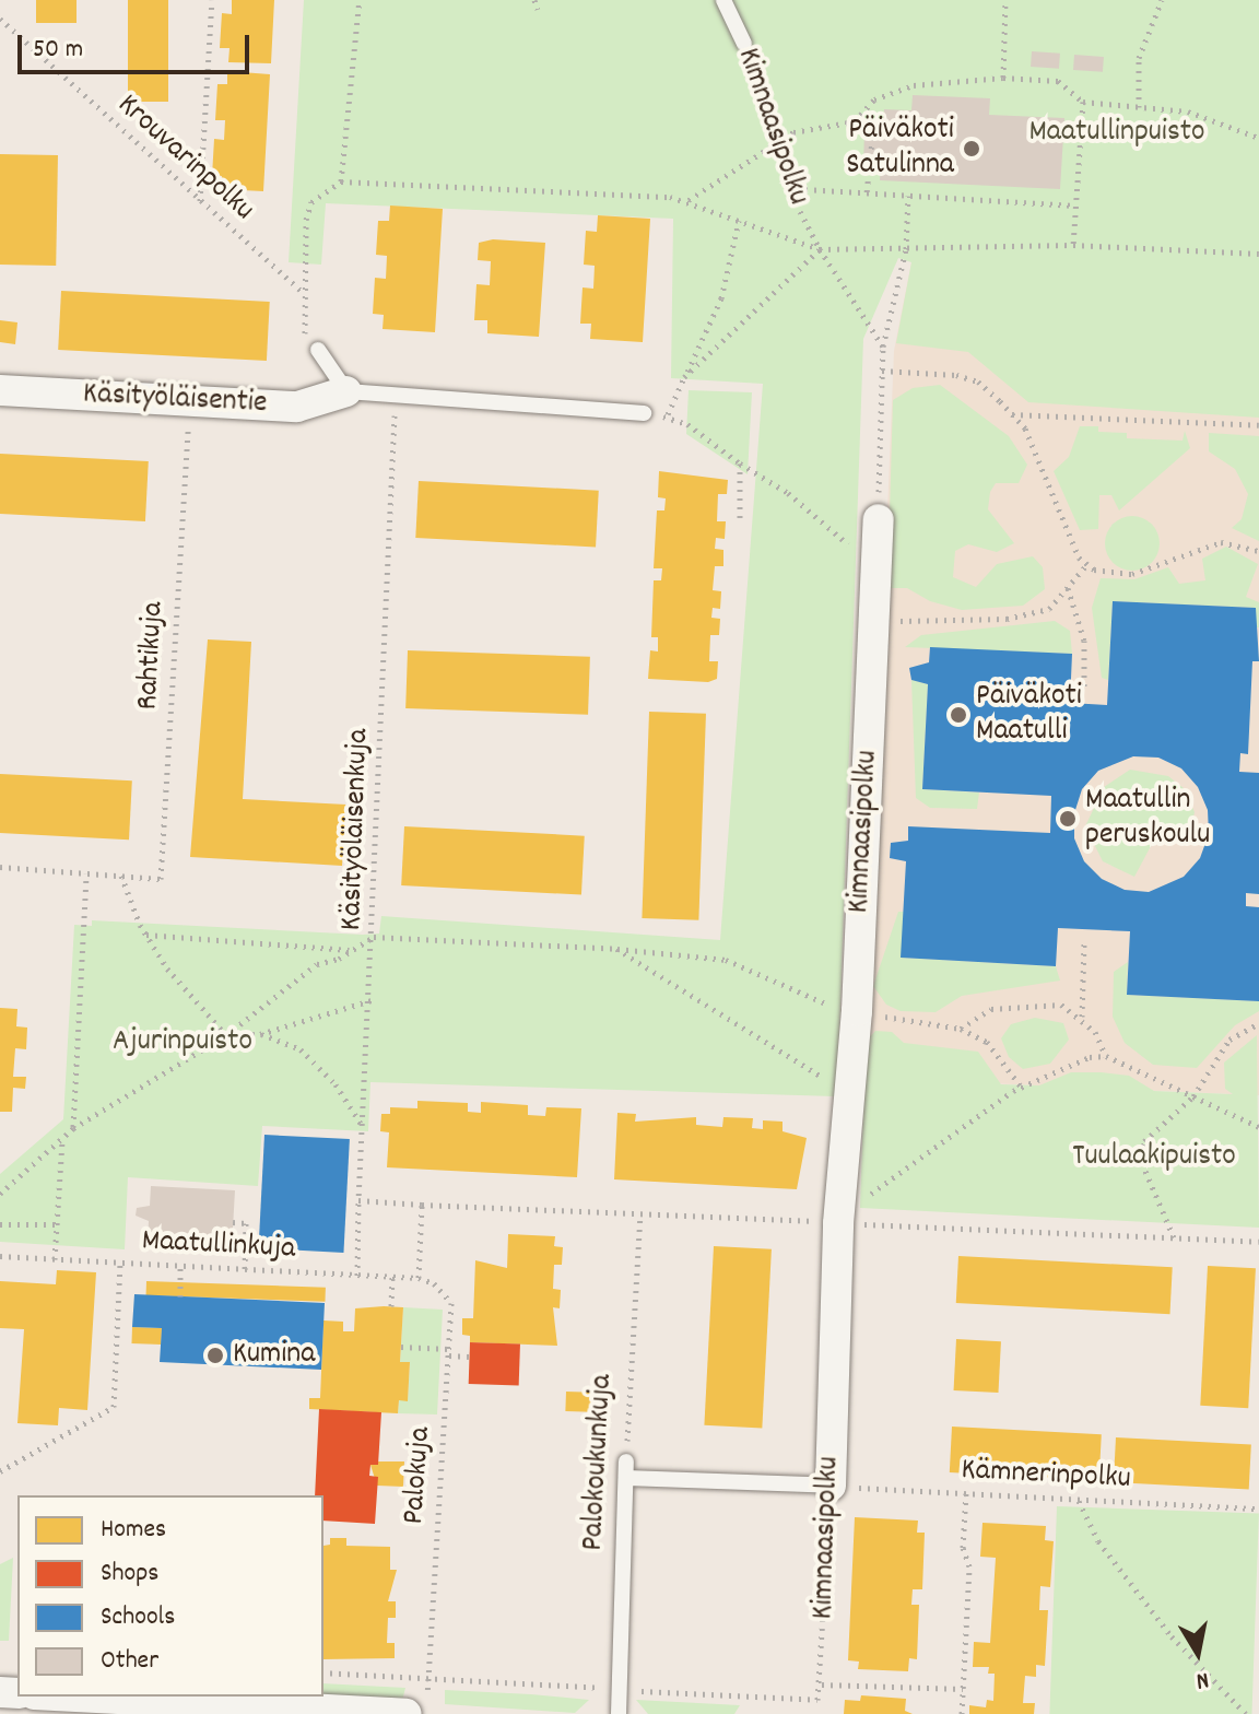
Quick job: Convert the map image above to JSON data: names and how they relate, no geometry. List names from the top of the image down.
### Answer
{
  "streets": {
    "street": ["Kimnaasipolku", "Käsityöläisentie"],
    "lane": ["Palokoukunkuja"],
    "path": [
      "Krouvarinpolku",
      "Rahtikuja",
      "Käsityöläisenkuja",
      "Maatullinkuja",
      "Palokuja",
      "Kämnerinpolku"
    ]
  },
  "crossings": [
    ["Kimnaasipolku", "Palokoukunkuja"],
    ["Kimnaasipolku", "Kämnerinpolku"],
    ["Käsityöläisenkuja", "Maatullinkuja"],
    ["Maatullinkuja", "Palokuja"]
  ],
  "parks": ["Maatullinpuisto", "Ajurinpuisto", "Tuulaakipuisto"],
  "places": [
    "Päiväkoti Satulinna",
    "Päiväkoti Maatulli",
    "Maatullin peruskoulu",
    "Kumina"
  ],
  "legend": [
    "Homes",
    "Shops",
    "Schools",
    "Other"
  ],
  "scale_bar": "50 m",
  "north": "bottom"
}
